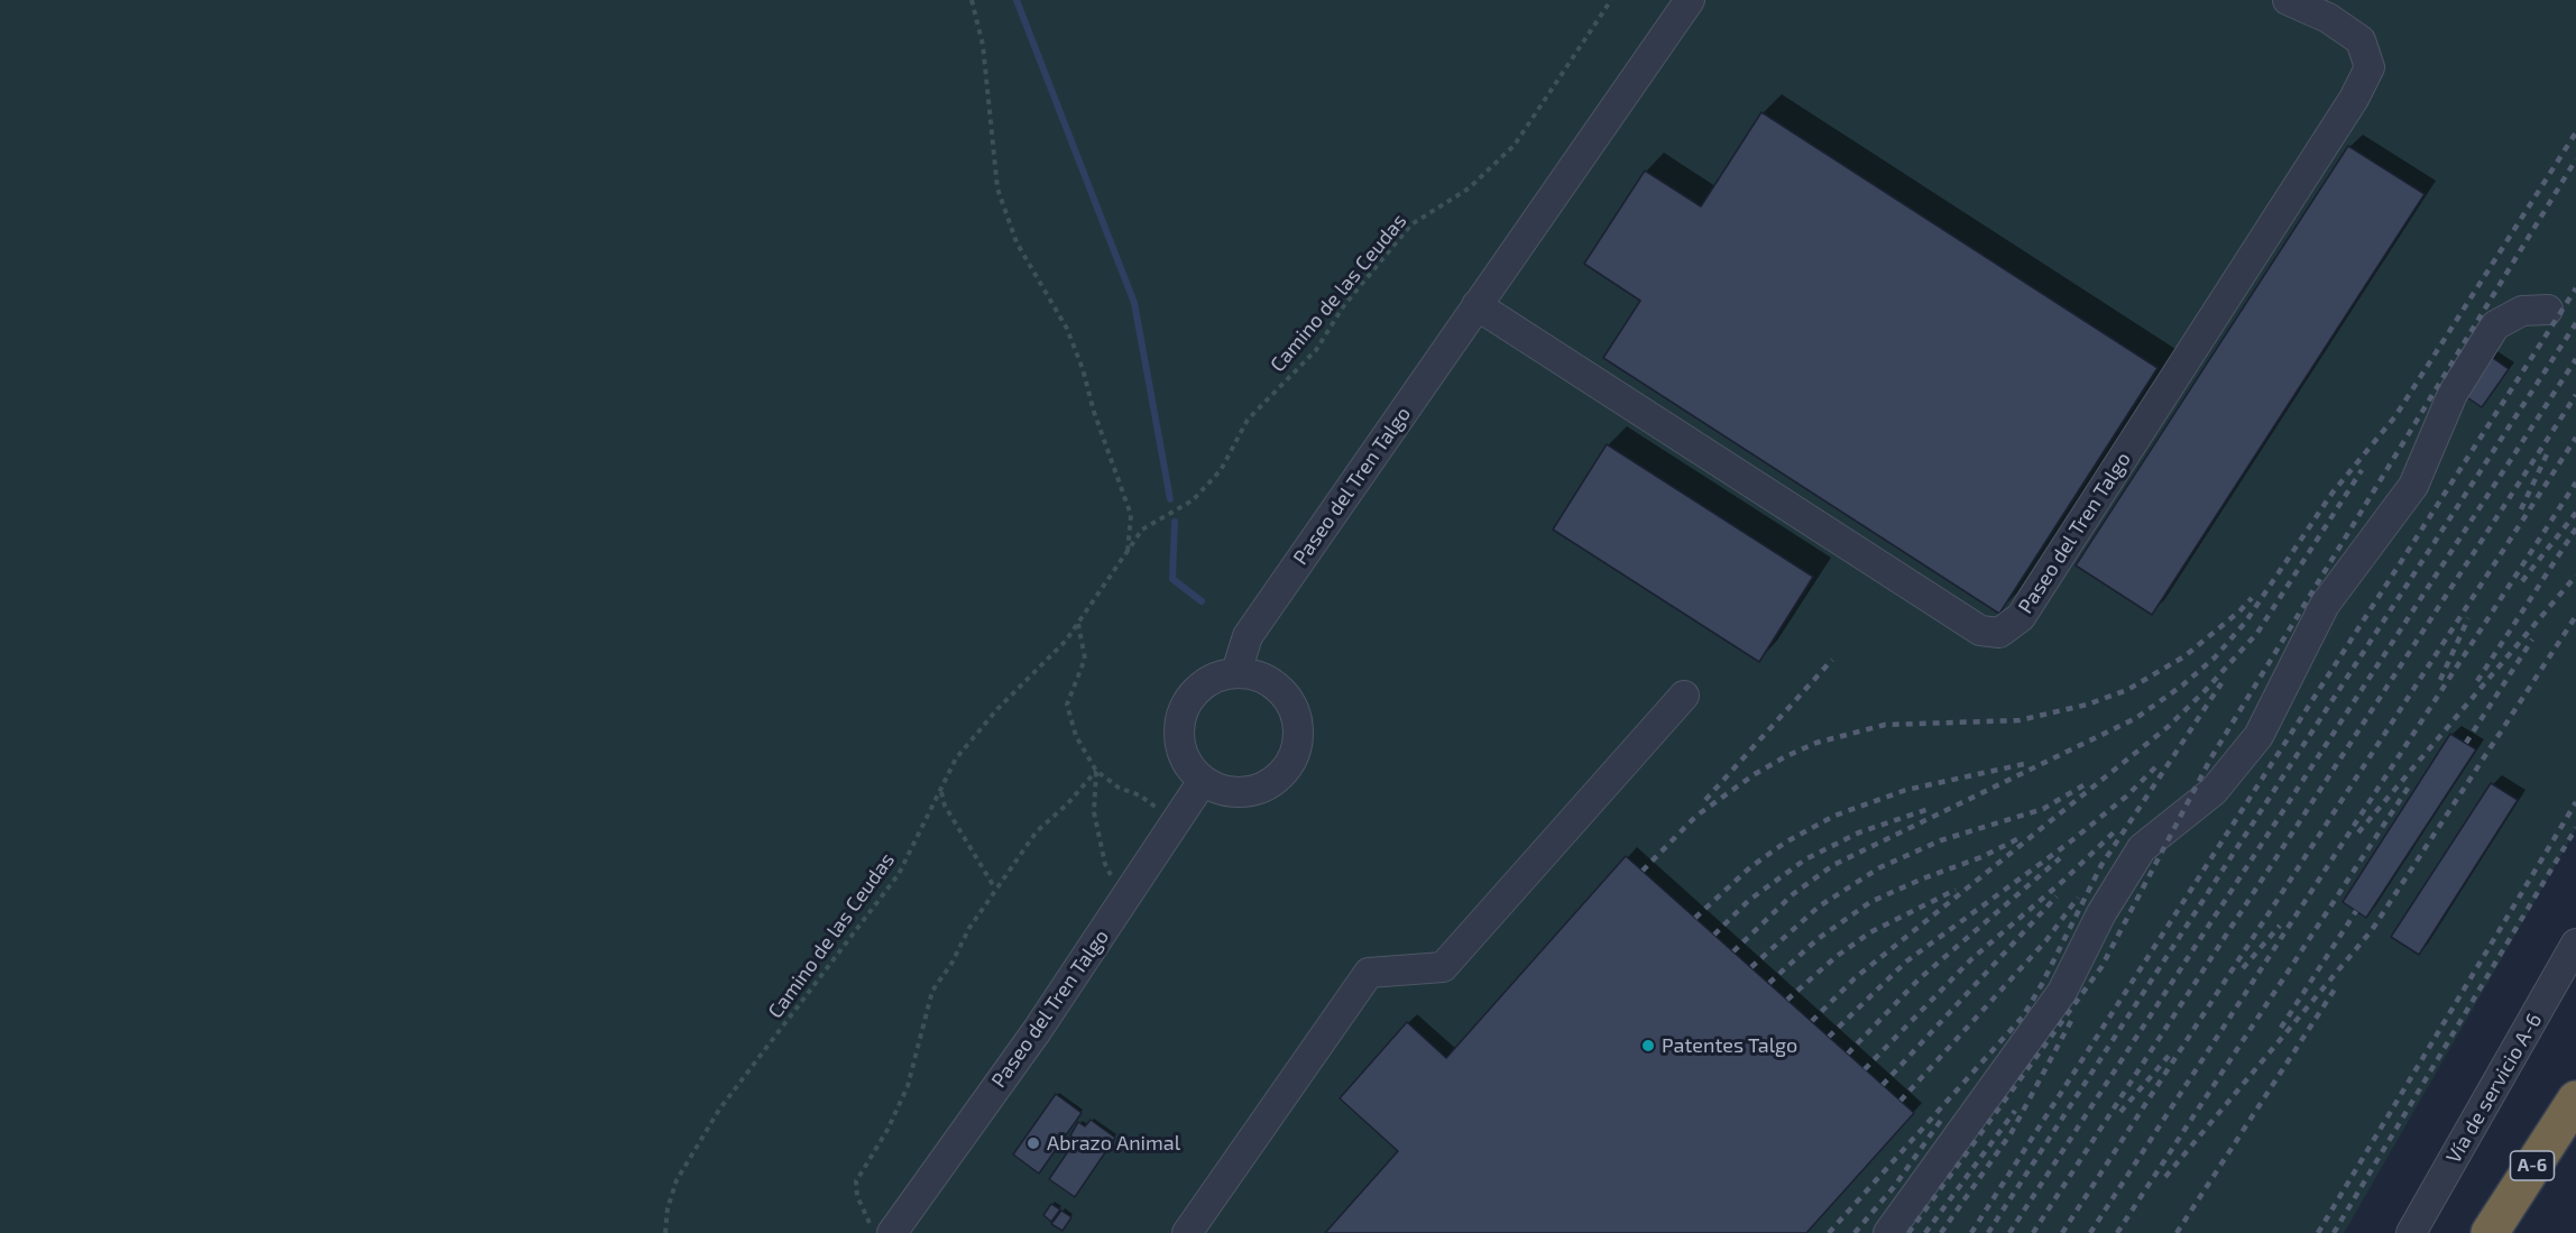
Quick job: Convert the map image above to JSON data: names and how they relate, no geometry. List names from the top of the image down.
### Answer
{
  "streets": {
    "highway": ["A-6"],
    "street": ["Paseo del Tren Talgo", "Vía de servicio A-6"],
    "path": ["Camino de las Ceudas"]
  },
  "places": ["Patentes Talgo", "Abrazo Animal"]
}
